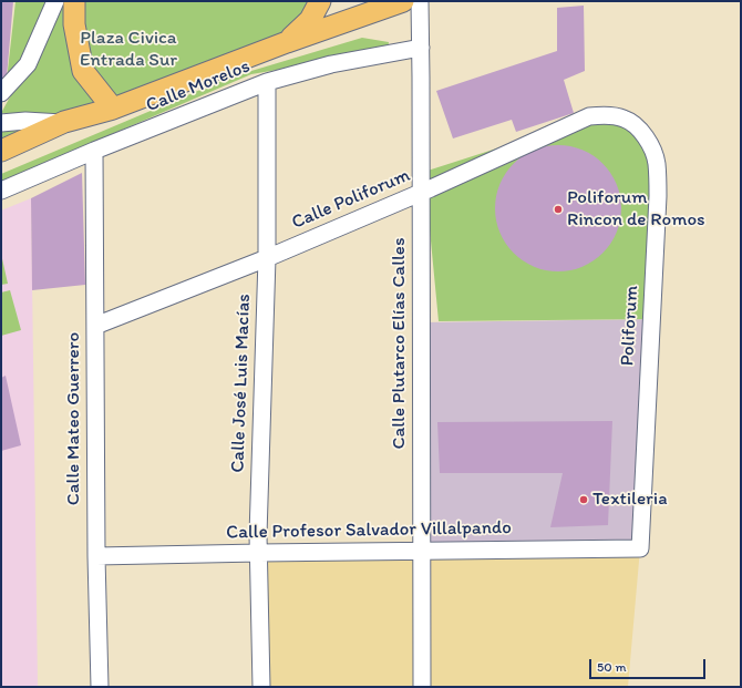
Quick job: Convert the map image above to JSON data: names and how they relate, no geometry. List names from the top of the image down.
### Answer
{
  "streets": {
    "street": [
      "Calle Morelos",
      "Calle Poliforum",
      "Poliforum",
      "Calle Plutarco Elías Calles",
      "Calle José Luis Macías",
      "Calle Mateo Guerrero",
      "Calle Profesor Salvador Villalpando"
    ]
  },
  "crossings": [
    ["Calle Morelos", "Calle Plutarco Elías Calles"],
    ["Calle Morelos", "Calle José Luis Macías"],
    ["Calle Morelos", "Calle Mateo Guerrero"],
    ["Calle Poliforum", "Poliforum"],
    ["Calle Poliforum", "Calle Plutarco Elías Calles"],
    ["Calle Poliforum", "Calle José Luis Macías"],
    ["Calle Poliforum", "Calle Mateo Guerrero"],
    ["Poliforum", "Calle Profesor Salvador Villalpando"],
    ["Calle Plutarco Elías Calles", "Calle Profesor Salvador Villalpando"],
    ["Calle José Luis Macías", "Calle Profesor Salvador Villalpando"],
    ["Calle Mateo Guerrero", "Calle Profesor Salvador Villalpando"]
  ],
  "parks": ["Plaza Civica Entrada Sur"],
  "places": ["Poliforum Rincon de Romos", "Textileria"],
  "scale_bar": "50 m"
}
